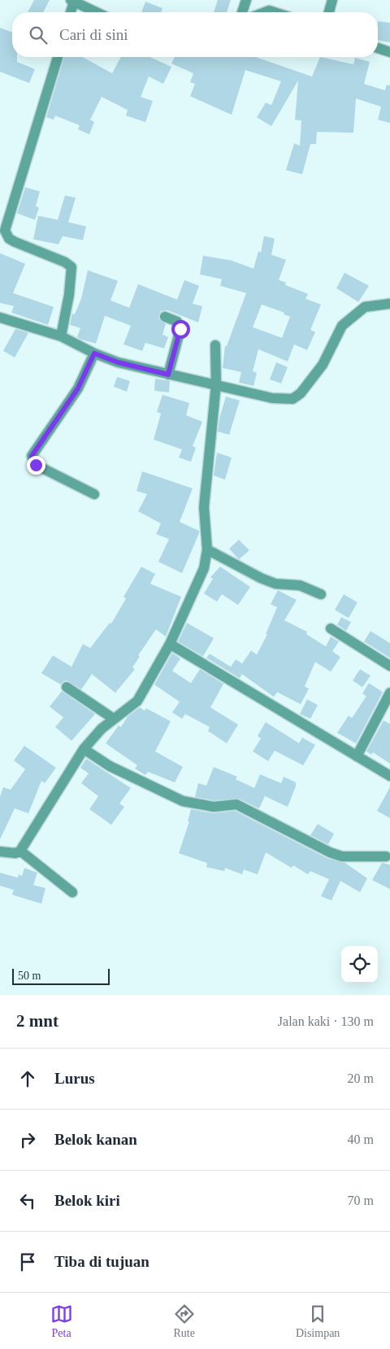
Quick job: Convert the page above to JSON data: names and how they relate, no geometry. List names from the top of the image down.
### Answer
{
  "scale_bar": "50 m",
  "page": {
    "search": "Cari di sini",
    "scale": "50 m",
    "heading": ["2 mnt", "Jalan kaki · 130 m"],
    "list": [
      ["Lurus", "20 m"],
      ["Belok kanan", "40 m"],
      ["Belok kiri", "70 m"],
      "Tiba di tujuan"
    ],
    "nav": ["Peta", "Rute", "Disimpan"]
  }
}
